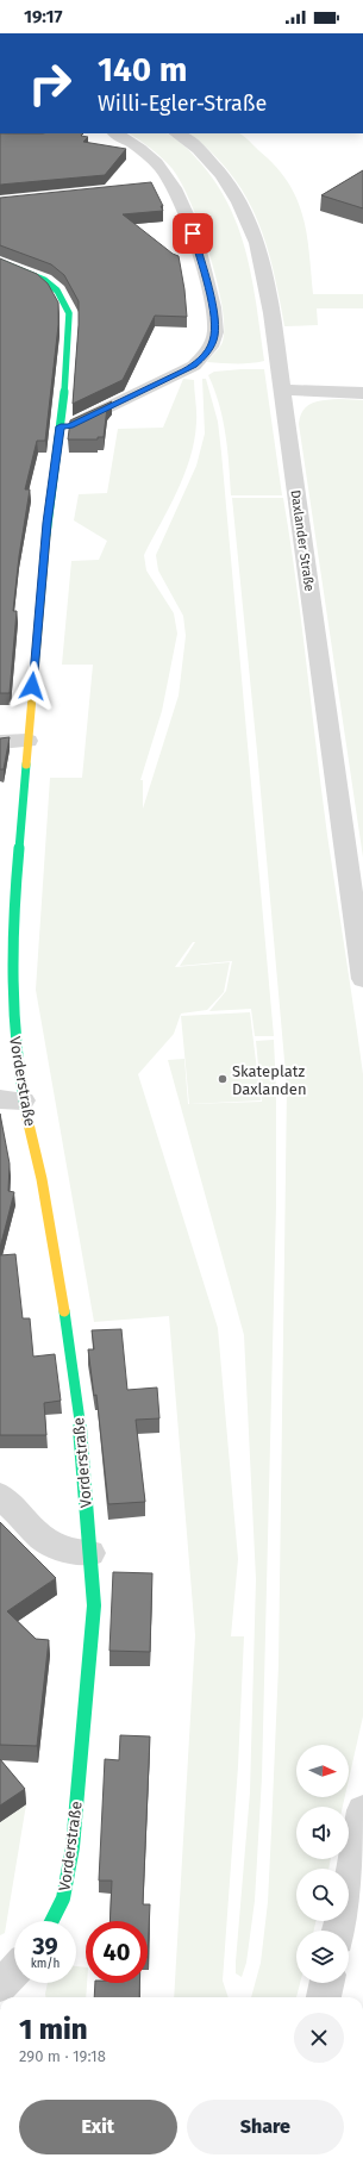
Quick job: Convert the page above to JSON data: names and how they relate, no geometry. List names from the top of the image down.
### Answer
{
  "streets": {
    "street": ["Daxlander Straße", "Vorderstraße"]
  },
  "places": ["Skateplatz Daxlanden"],
  "north": "right",
  "page": {
    "status": "19:17",
    "turn": ["140 m", "Willi-Egler-Straße"],
    "speed": "39 km/h",
    "limit": "40",
    "heading": ["1 min", "290 m · 19:18"],
    "buttons": ["Exit", "Share"]
  }
}
